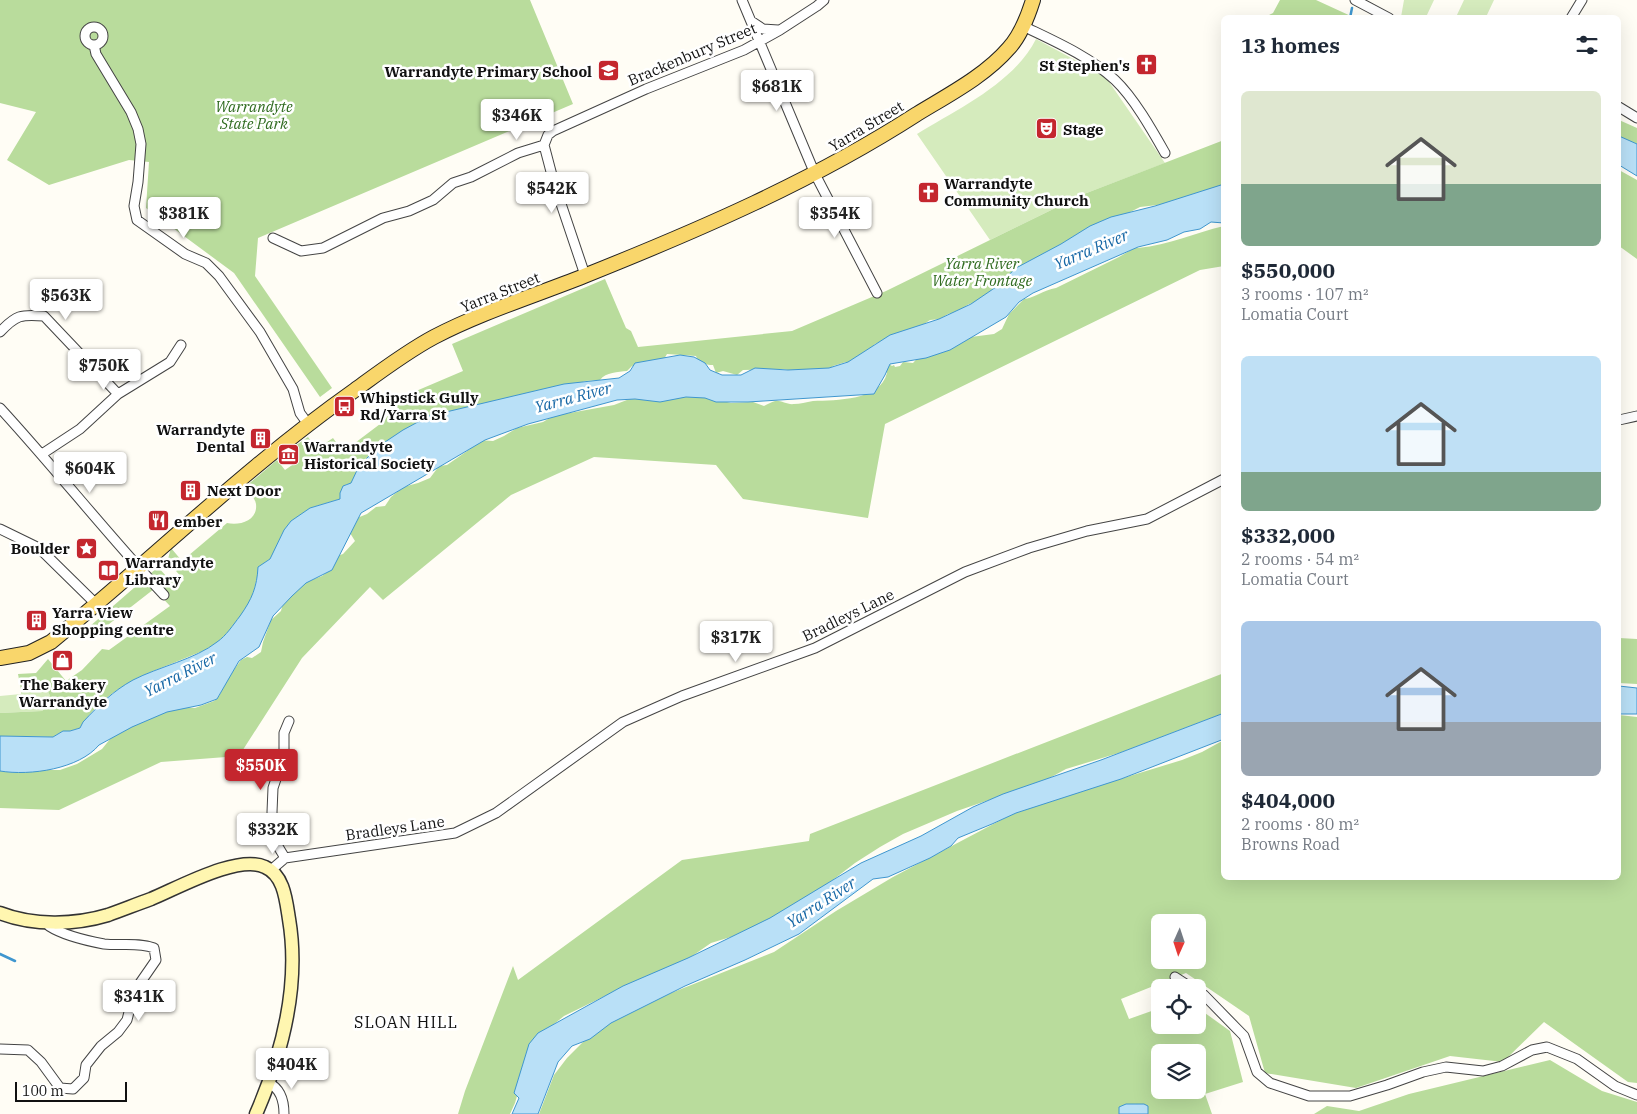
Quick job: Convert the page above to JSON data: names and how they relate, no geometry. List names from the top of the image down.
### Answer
{
  "streets": {
    "main road": ["Yarra Street"],
    "street": ["Brackenbury Street", "Bradleys Lane"]
  },
  "districts": ["SLOAN HILL"],
  "water": ["Yarra River"],
  "parks": ["Warrandyte State Park", "Yarra River Water Frontage"],
  "places": {
    "church": ["St Stephen's", "Warrandyte Community Church"],
    "school or university": ["Warrandyte Primary School"],
    "theatre": ["Stage"],
    "bus stop": ["Whipstick Gully Rd/Yarra St"],
    "building": ["Warrandyte Dental", "Next Door", "Yarra View Shopping centre"],
    "museum": ["Warrandyte Historical Society"],
    "restaurant": ["ember"],
    "place": ["Boulder"],
    "library": ["Warrandyte Library"],
    "shop": ["The Bakery Warrandyte"]
  },
  "scale_bar": "100 m",
  "north": "bottom",
  "page": {
    "heading": "13 homes",
    "price": [
      "$681K",
      "$346K",
      "$542K",
      "$381K",
      "$354K",
      "$563K",
      "$750K",
      "$604K",
      "$317K",
      "$550K",
      "$332K",
      "$341K",
      "$404K"
    ],
    "list": [
      {
        "name": "$550,000",
        "note": "3 rooms · 107 m² · Lomatia Court"
      },
      {
        "name": "$332,000",
        "note": "2 rooms · 54 m² · Lomatia Court"
      },
      {
        "name": "$404,000",
        "note": "2 rooms · 80 m² · Browns Road"
      }
    ],
    "scale": "100 m"
  }
}
